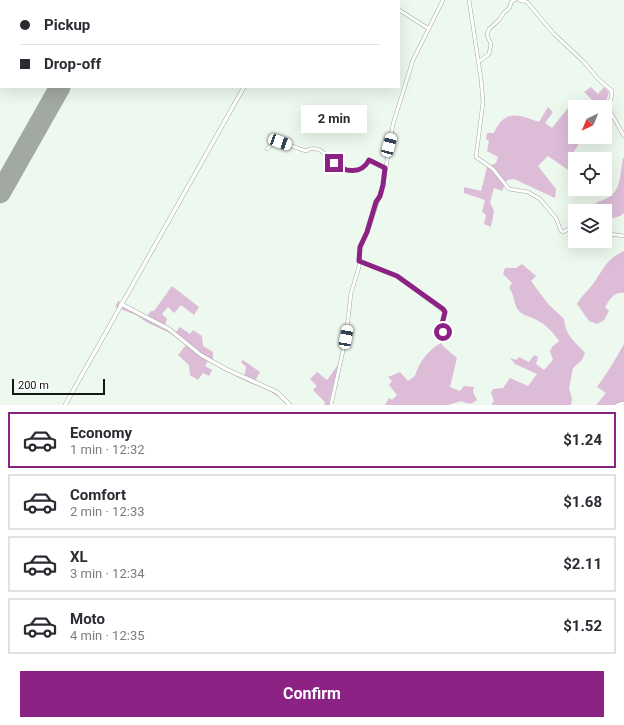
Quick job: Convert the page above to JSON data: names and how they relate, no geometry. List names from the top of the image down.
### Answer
{
  "scale_bar": "200 m",
  "north": "bottom left",
  "page": {
    "banner": ["Pickup", "Drop-off"],
    "bubble": "2 min",
    "scale": "200 m",
    "list": [
      {
        "name": "Economy",
        "note": "1 min · 12:32",
        "value": "$1.24"
      },
      {
        "name": "Comfort",
        "note": "2 min · 12:33",
        "value": "$1.68"
      },
      {
        "name": "XL",
        "note": "3 min · 12:34",
        "value": "$2.11"
      },
      {
        "name": "Moto",
        "note": "4 min · 12:35",
        "value": "$1.52"
      }
    ],
    "buttons": "Confirm"
  }
}
